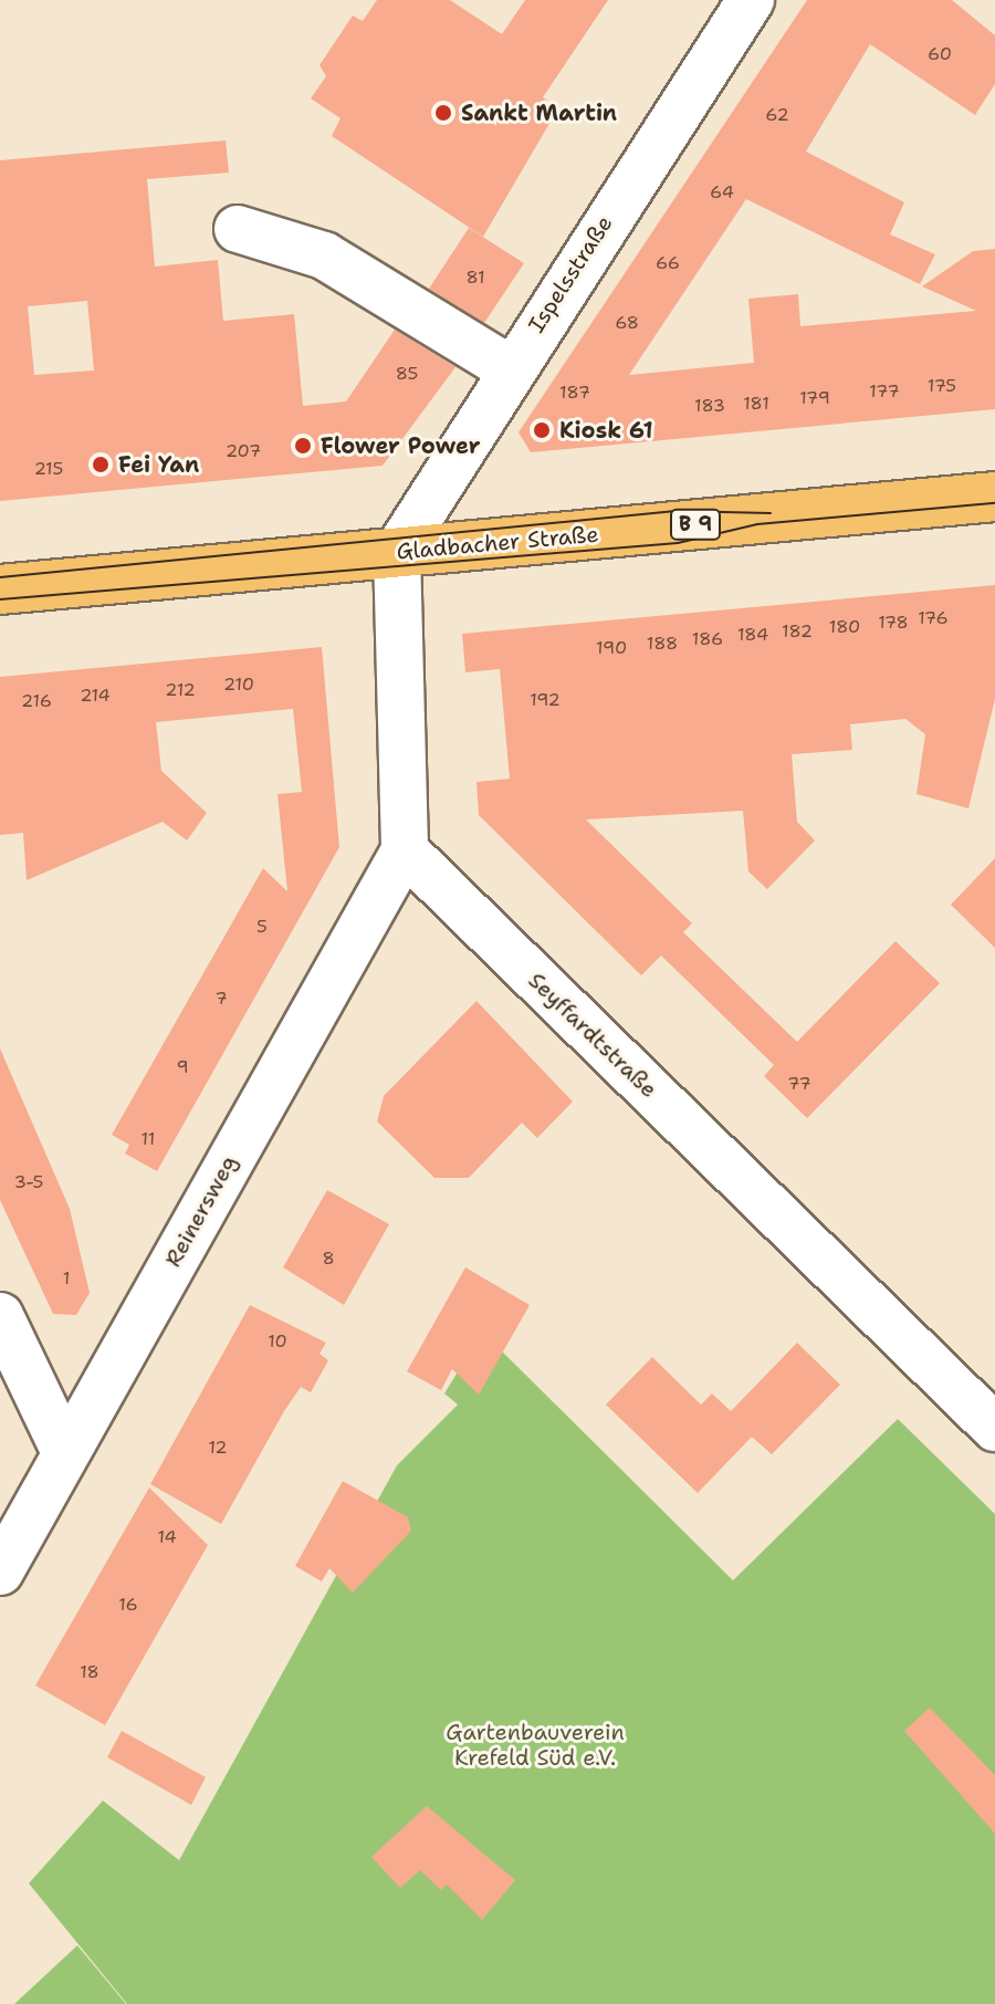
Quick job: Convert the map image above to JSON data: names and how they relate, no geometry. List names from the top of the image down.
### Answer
{
  "streets": {
    "main road": ["B 9", "Gladbacher Straße"],
    "street": ["Ispelsstraße", "Seyffardtstraße", "Reinersweg"]
  },
  "crossings": [
    ["Ispelsstraße", "Gladbacher Straße"],
    ["Seyffardtstraße", "Reinersweg"]
  ],
  "parks": ["Gartenbauverein Krefeld Süd e.V."],
  "places": [
    "Sankt Martin",
    "Kiosk 61",
    "Flower Power",
    "Fei Yan"
  ],
  "house_numbers": [
    "60",
    "62",
    "64",
    "66",
    "81",
    "68",
    "85",
    "175",
    "177",
    "187",
    "179",
    "181",
    "183",
    "207",
    "215",
    "176",
    "178",
    "180",
    "182",
    "184",
    "186",
    "188",
    "190",
    "210",
    "212",
    "214",
    "192",
    "216",
    "5",
    "7",
    "9",
    "77",
    "11",
    "3-5",
    "8",
    "1",
    "10",
    "12",
    "14",
    "16",
    "18"
  ]
}
